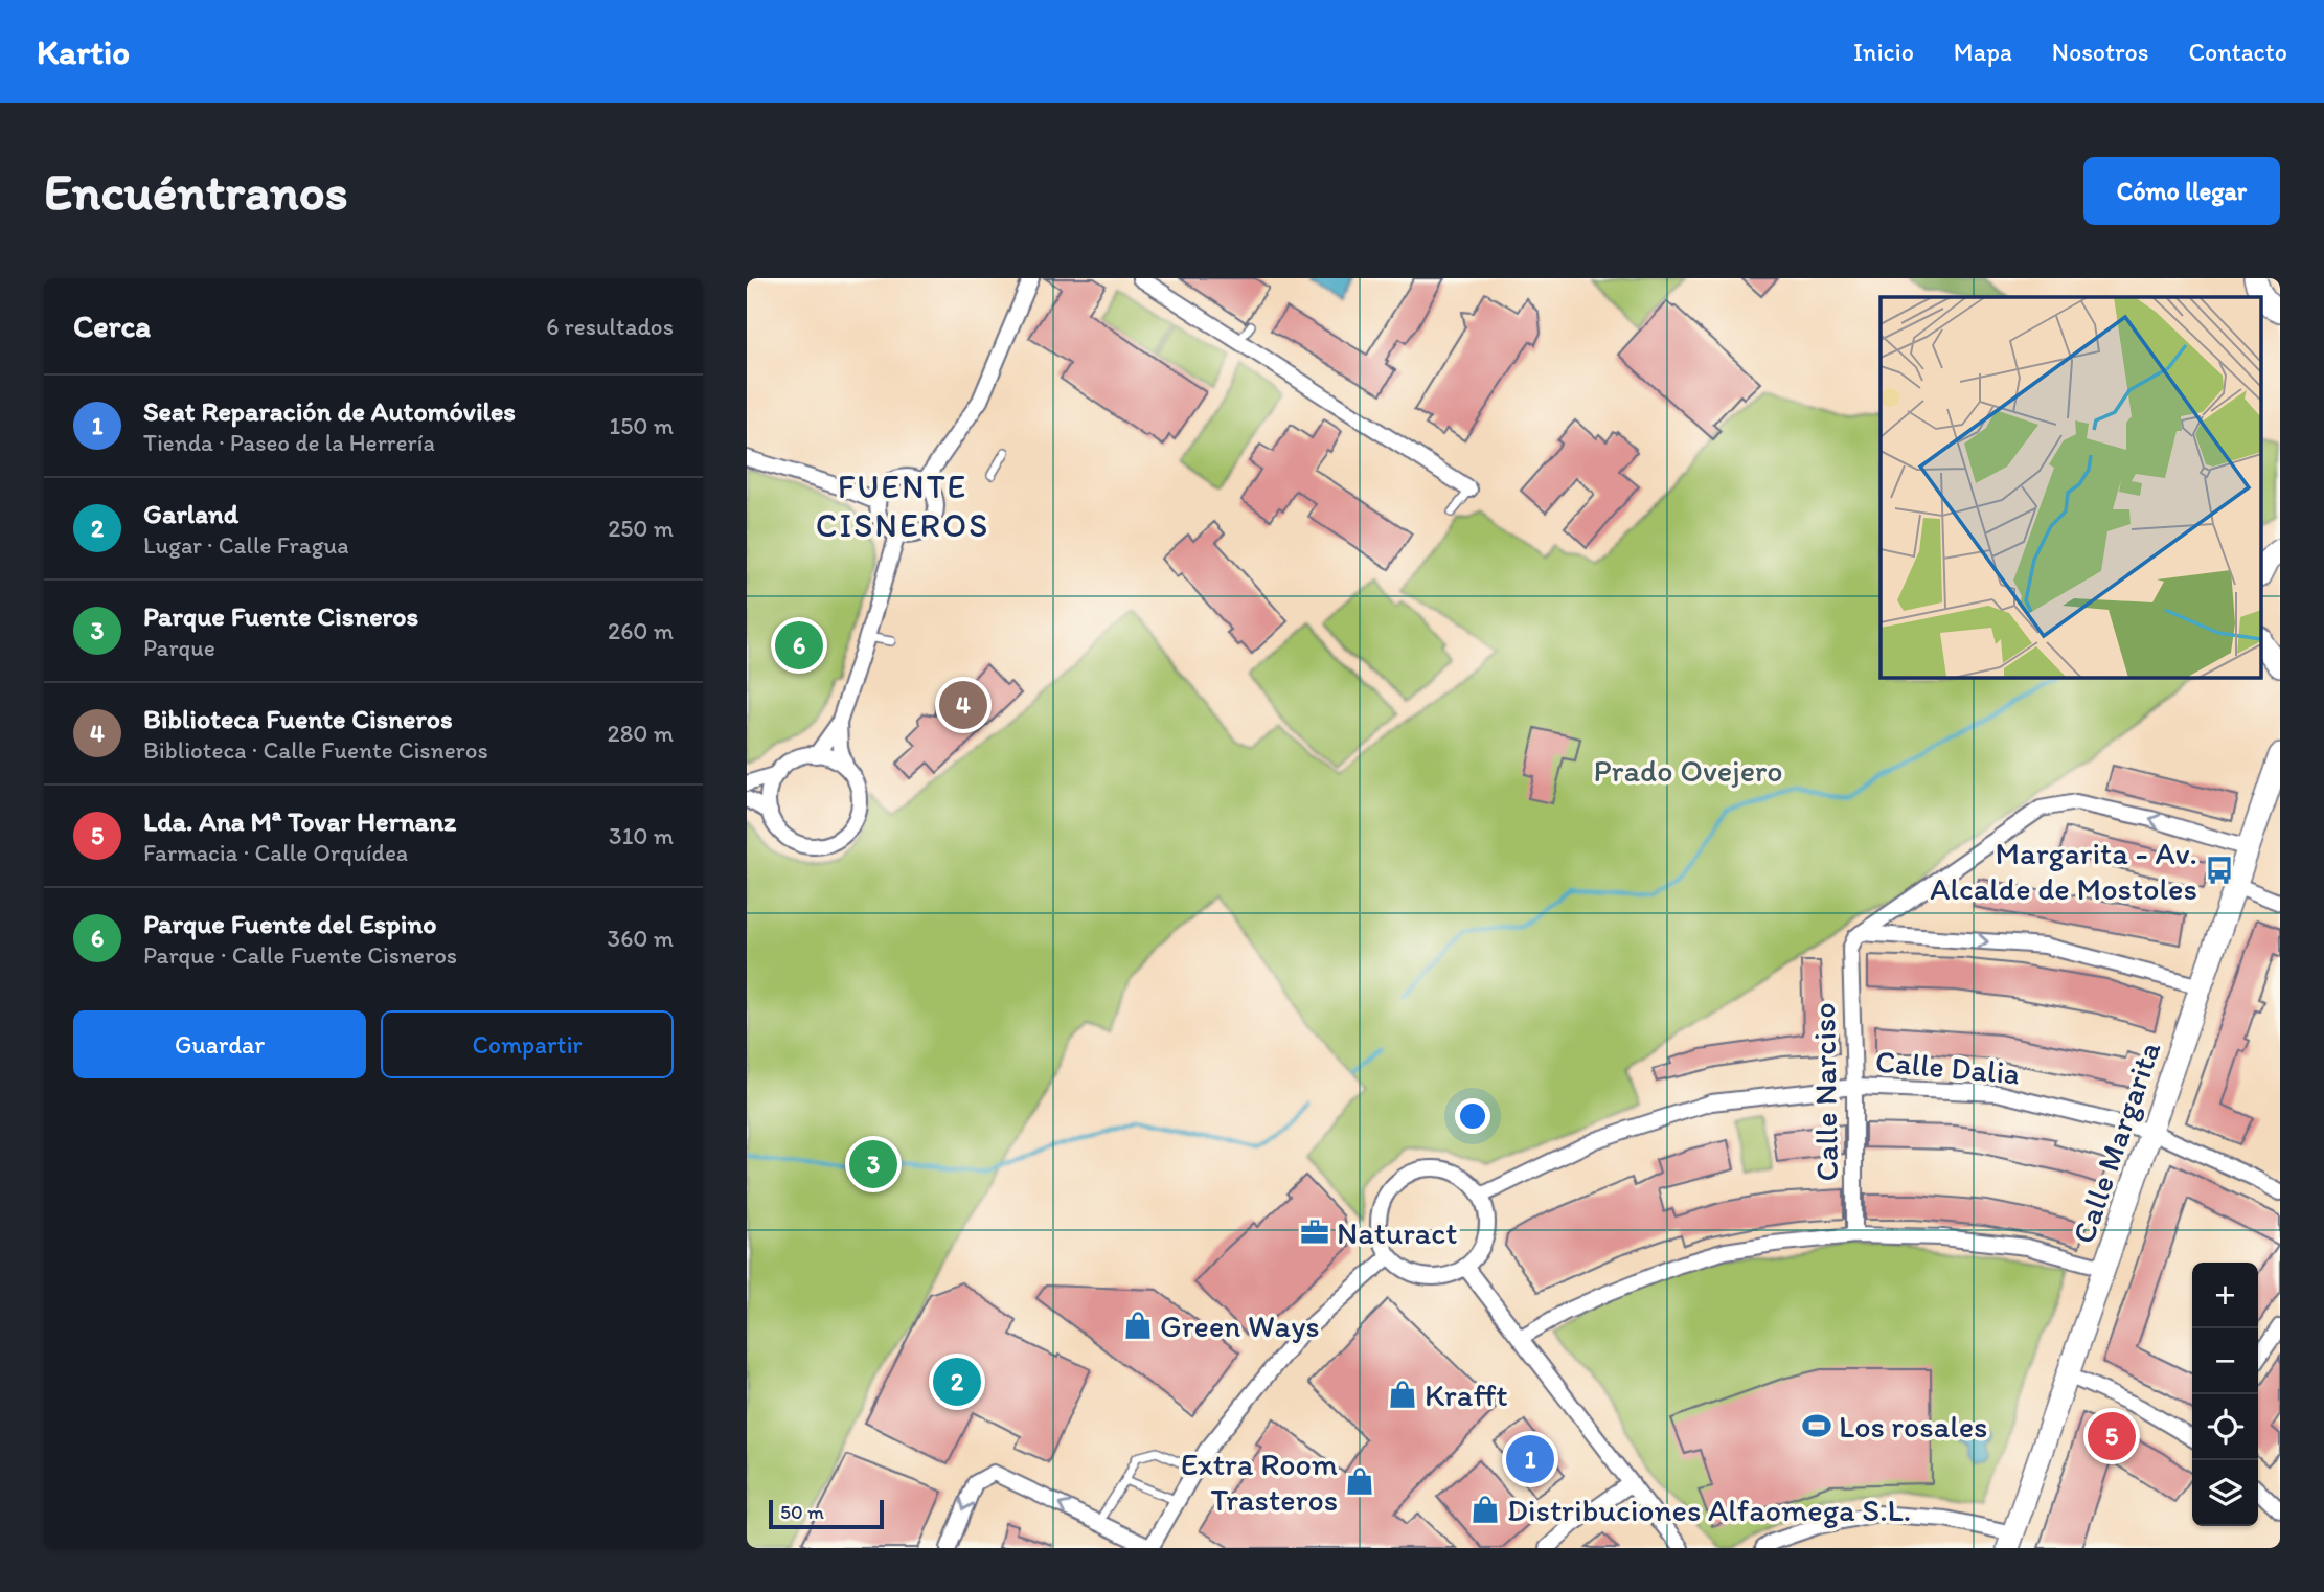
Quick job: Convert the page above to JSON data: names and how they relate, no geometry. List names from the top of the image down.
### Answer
{
  "streets": {
    "street": ["Calle Dalia", "Calle Narciso", "Calle Margarita"]
  },
  "crossings": [
    ["Calle Dalia", "Calle Narciso"],
    ["Calle Dalia", "Calle Margarita"]
  ],
  "districts": ["FUENTE CISNEROS"],
  "parks": ["Prado Ovejero"],
  "places": {
    "bus stop": ["Margarita - Av. Alcalde de Mostoles"],
    "office": ["Naturact"],
    "shop": [
      "Green Ways",
      "Krafft",
      "Extra Room Trasteros",
      "Distribuciones Alfaomega S.L."
    ],
    "sports": ["Los rosales"]
  },
  "scale_bar": "50 m",
  "page": {
    "header": "Kartio",
    "nav": [
      "Inicio",
      "Mapa",
      "Nosotros",
      "Contacto"
    ],
    "buttons": [
      "Cómo llegar",
      ["Guardar", "Compartir"]
    ],
    "title": "Encuéntranos",
    "heading": ["Cerca", "6 resultados"],
    "list": [
      {
        "mark": "1",
        "name": "Seat Reparación de Automóviles",
        "note": "Tienda · Paseo de la Herrería",
        "value": "150 m"
      },
      {
        "mark": "2",
        "name": "Garland",
        "note": "Lugar · Calle Fragua",
        "value": "250 m"
      },
      {
        "mark": "3",
        "name": "Parque Fuente Cisneros",
        "note": "Parque",
        "value": "260 m"
      },
      {
        "mark": "4",
        "name": "Biblioteca Fuente Cisneros",
        "note": "Biblioteca · Calle Fuente Cisneros",
        "value": "280 m"
      },
      {
        "mark": "5",
        "name": "Lda. Ana Mª Tovar Hernanz",
        "note": "Farmacia · Calle Orquídea",
        "value": "310 m"
      },
      {
        "mark": "6",
        "name": "Parque Fuente del Espino",
        "note": "Parque · Calle Fuente Cisneros",
        "value": "360 m"
      }
    ],
    "pins": [
      "6",
      "4",
      "3",
      "2",
      "5",
      "1"
    ],
    "map_buttons": ["+", "−"],
    "scale": "50 m"
  }
}
